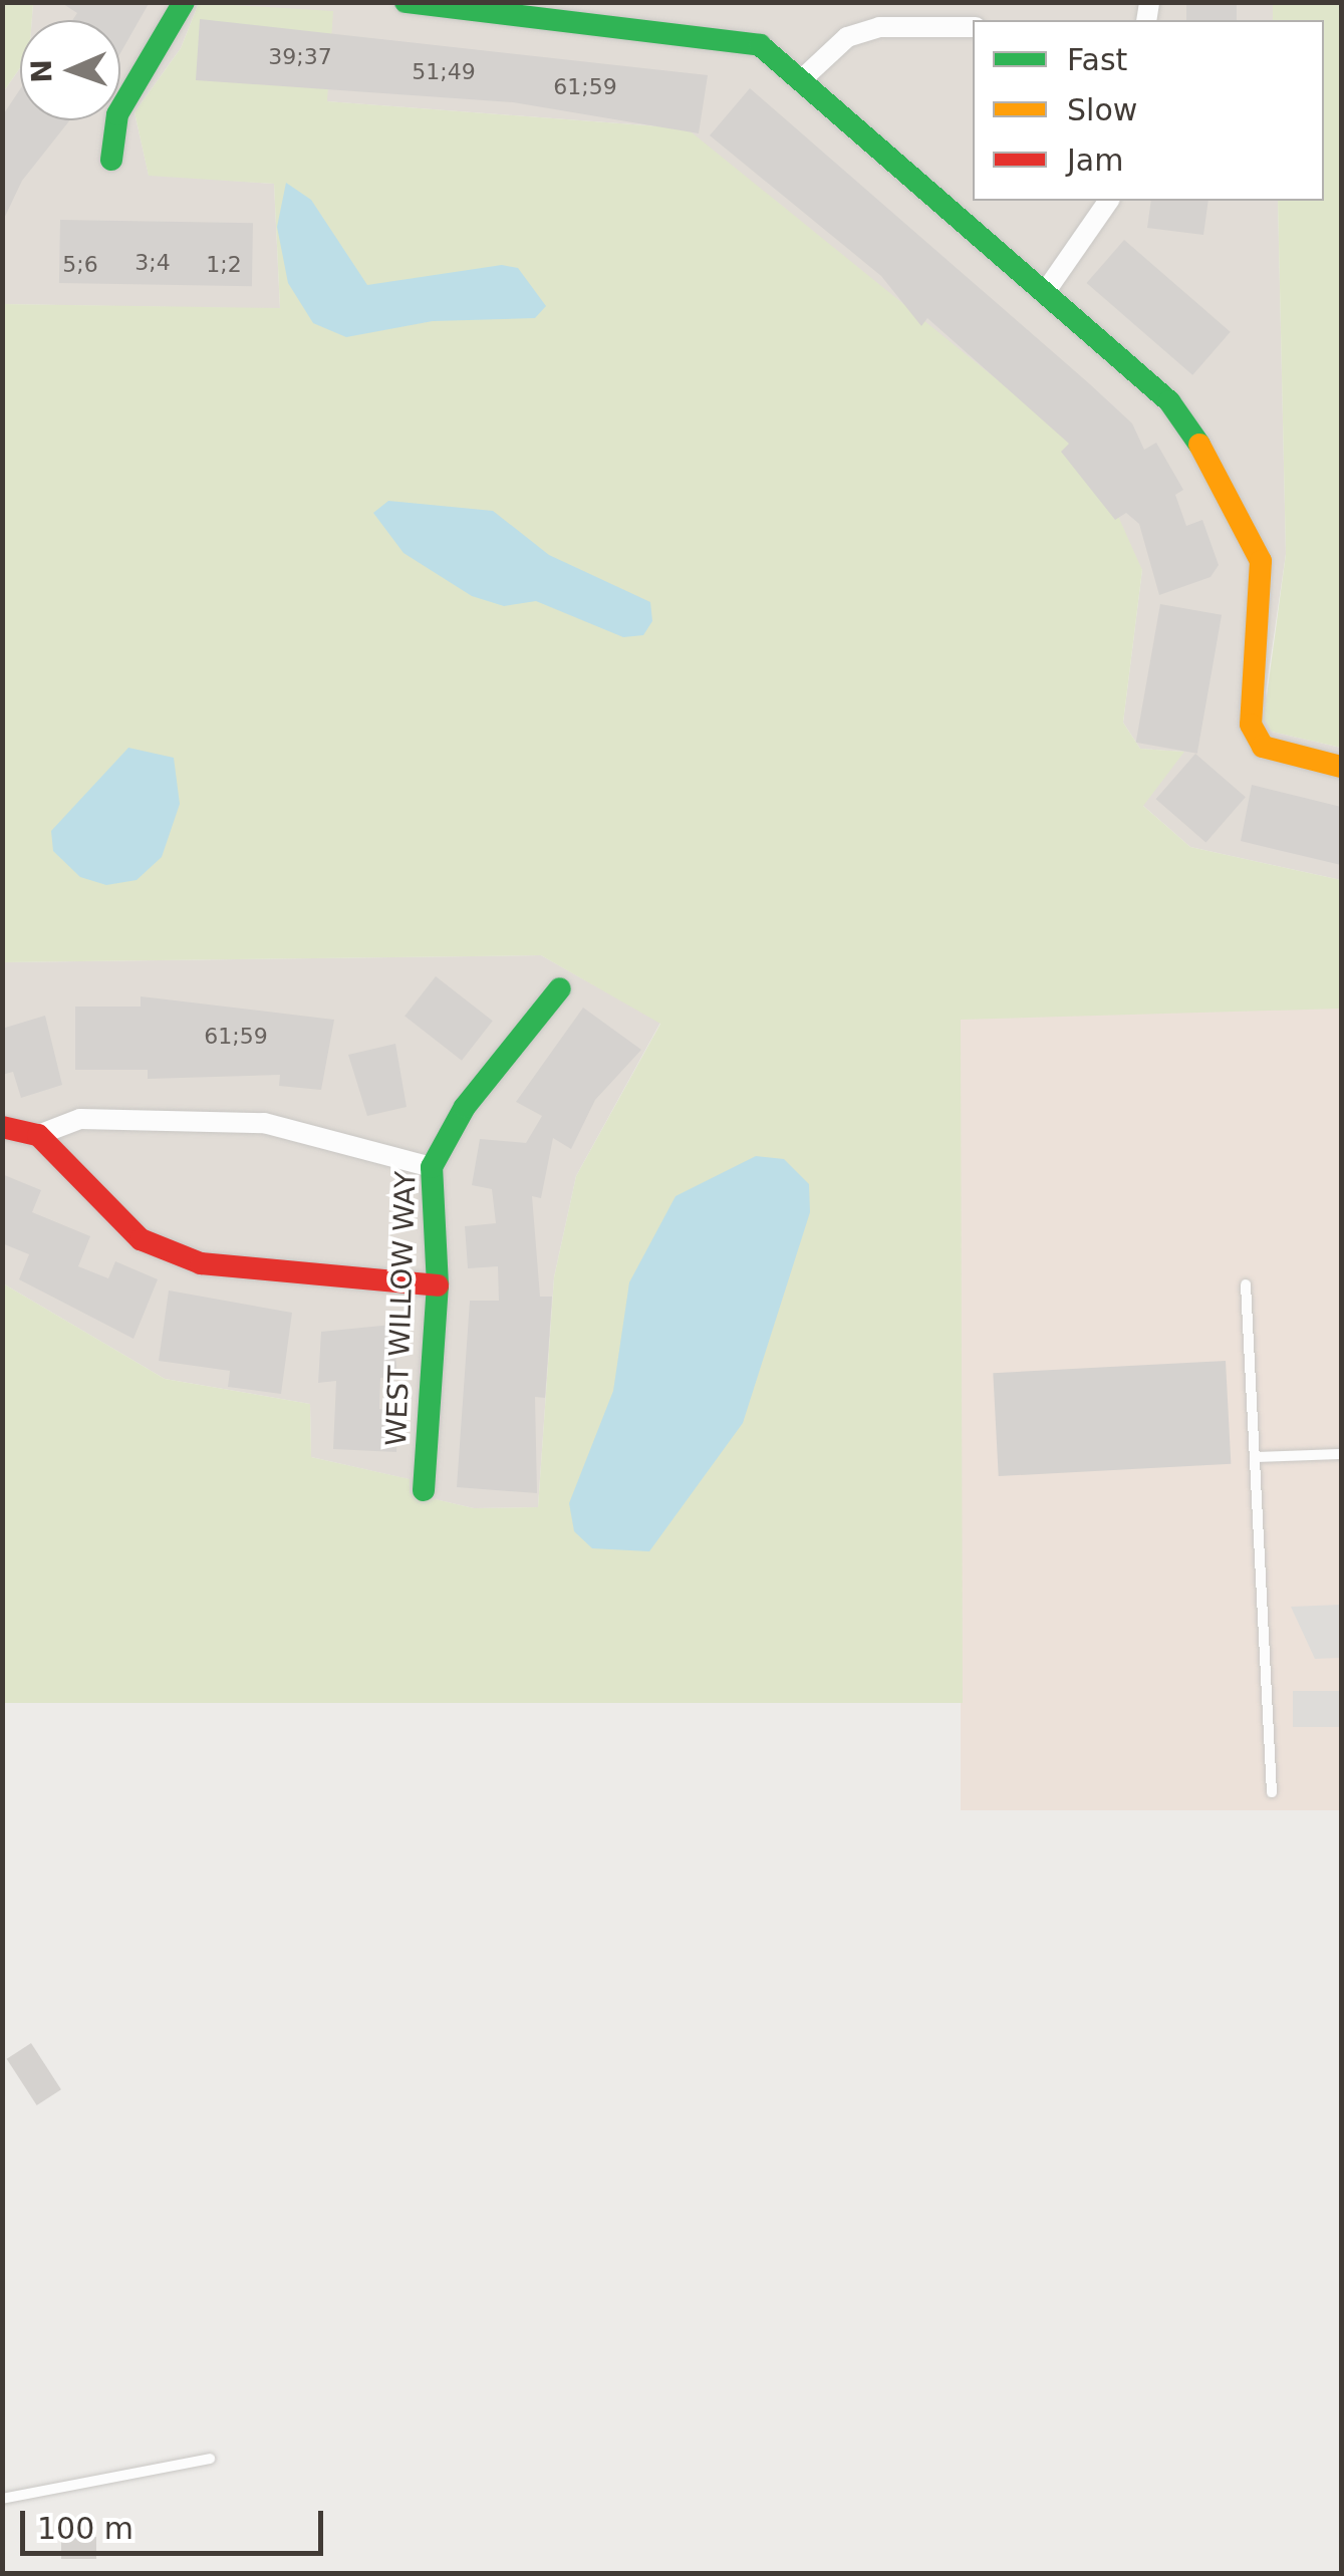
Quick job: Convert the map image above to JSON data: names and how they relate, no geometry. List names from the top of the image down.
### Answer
{
  "streets": {
    "street": ["WEST WILLOW WAY"]
  },
  "house_numbers": [
    "39;37",
    "51;49",
    "61;59",
    "3;4",
    "5;6",
    "1;2",
    "61;59"
  ],
  "legend": ["Fast", "Slow", "Jam"],
  "scale_bar": "100 m",
  "north": "left"
}
